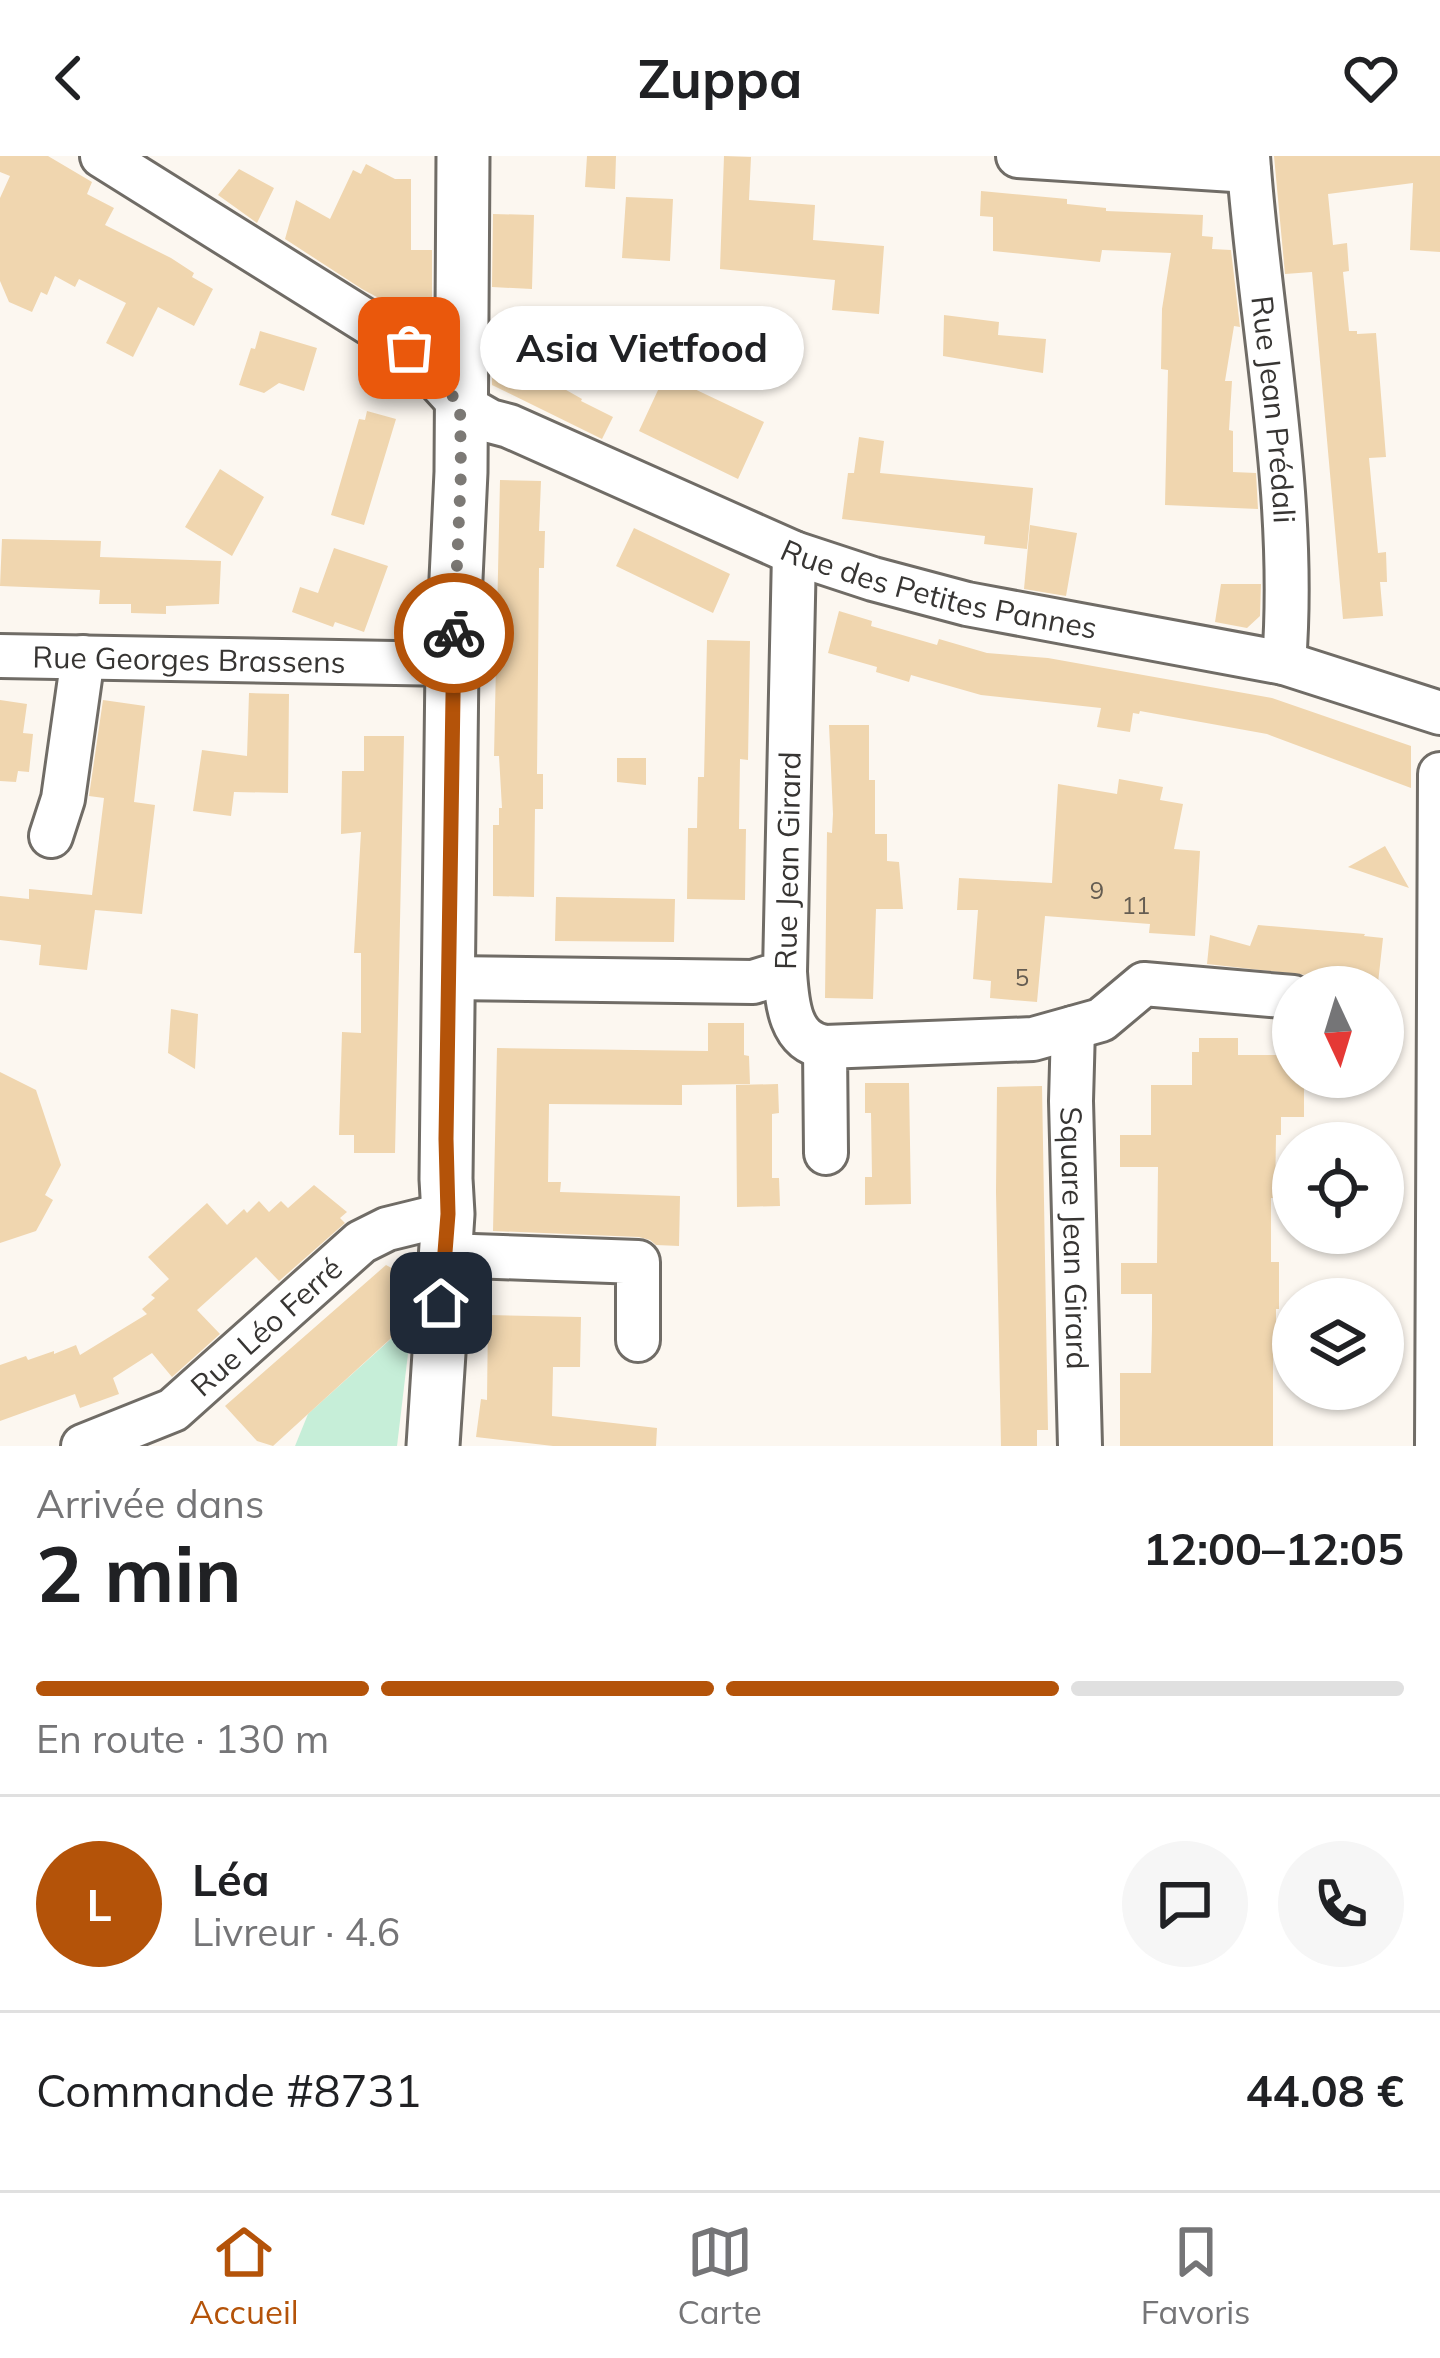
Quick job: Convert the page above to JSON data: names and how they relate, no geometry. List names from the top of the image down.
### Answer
{
  "streets": {
    "street": [
      "Rue Jean Prédali",
      "Rue des Petites Pannes",
      "Rue Georges Brassens",
      "Rue Jean Girard",
      "Square Jean Girard",
      "Rue Léo Ferré"
    ]
  },
  "crossings": [
    ["Rue Jean Prédali", "Rue des Petites Pannes"],
    ["Rue des Petites Pannes", "Rue Jean Girard"]
  ],
  "places": ["Asia Vietfood"],
  "house_numbers": ["9", "11", "5"],
  "north": "bottom",
  "page": {
    "header": "Zuppa",
    "bubble": "Asia Vietfood",
    "heading": ["2 min", "Arrivée dans", "12:00–12:05"],
    "panel": [
      "Léa",
      "Livreur · 4.6",
      "Commande #8731",
      "44.08 €"
    ],
    "bar": "En route · 130 m",
    "round": "L",
    "tabs": ["Accueil", "Carte", "Favoris"]
  }
}
